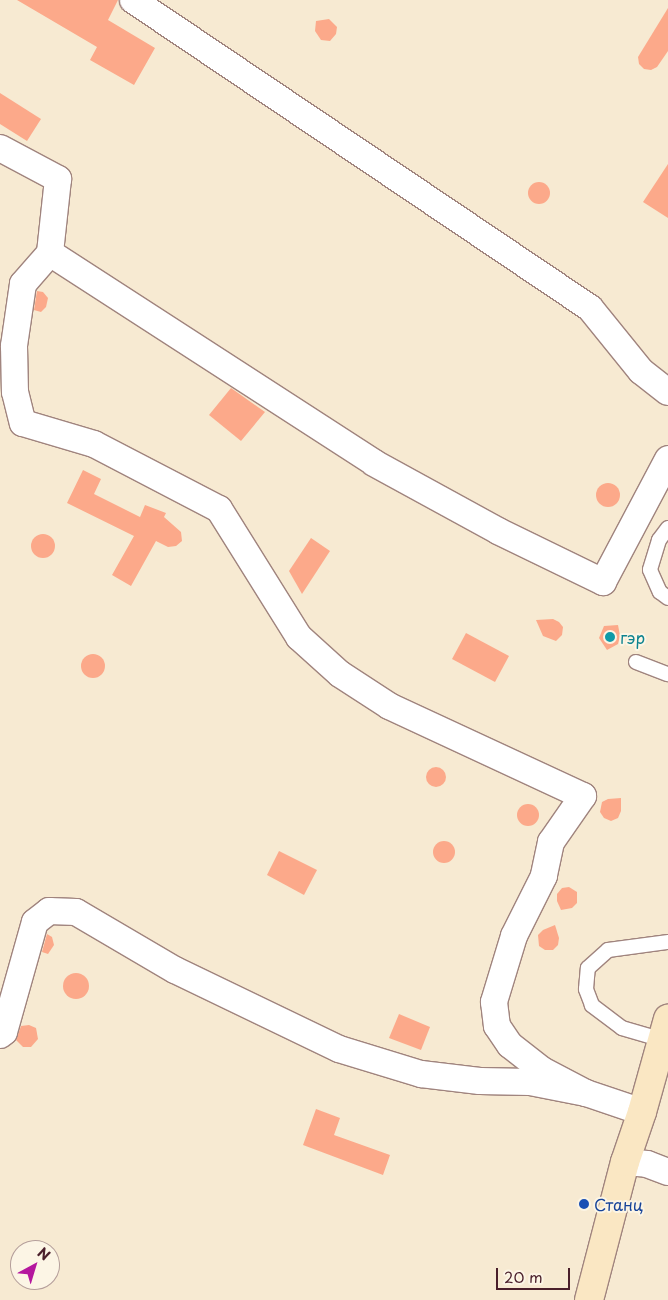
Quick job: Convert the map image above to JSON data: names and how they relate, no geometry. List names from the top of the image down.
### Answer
{
  "places": ["гэр", "Станц"],
  "scale_bar": "20 m",
  "north": "top right"
}
